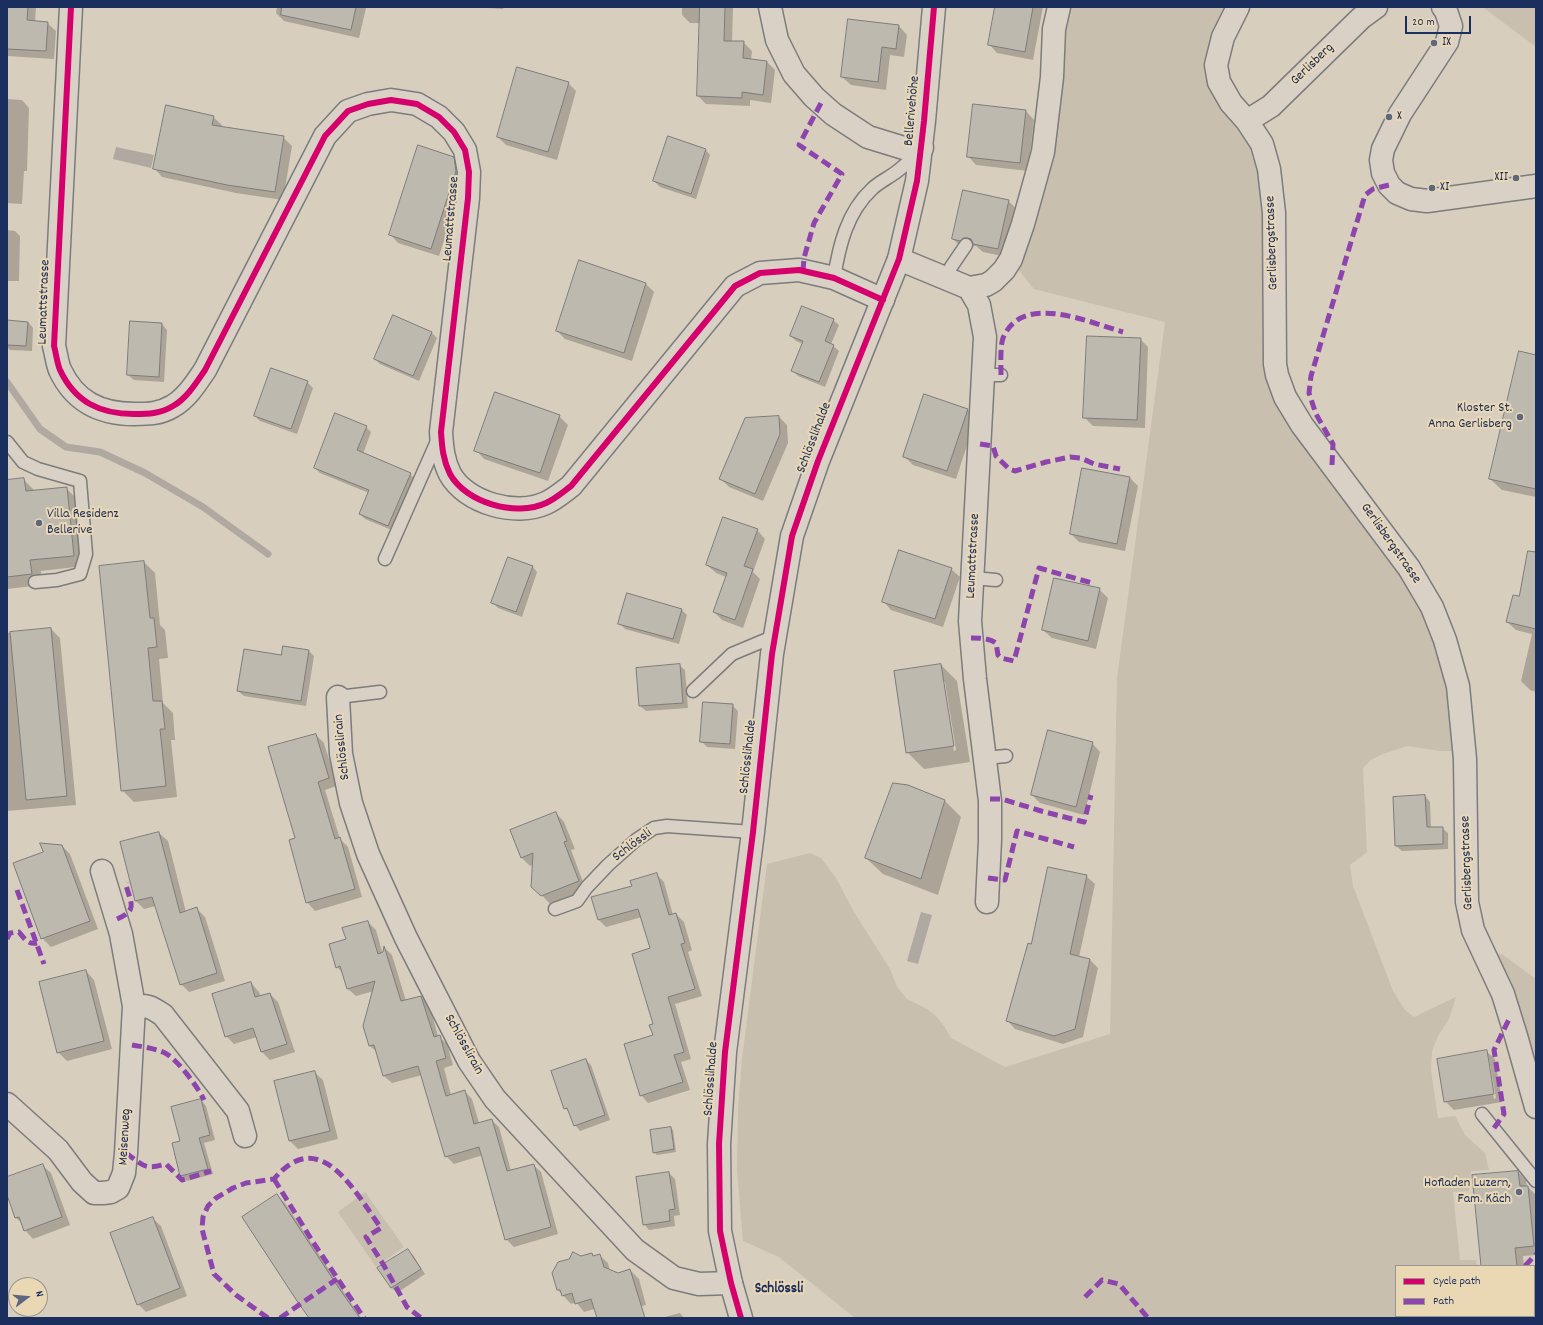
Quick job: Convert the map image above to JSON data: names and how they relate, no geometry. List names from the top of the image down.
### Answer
{
  "streets": {
    "street": [
      "Gerlisberg",
      "Bellerivehöhe",
      "Leumattstrasse",
      "Gerlisbergstrasse",
      "Schlösslihalde",
      "Schlösslirain",
      "Meisenweg"
    ],
    "lane": ["Schlössli"]
  },
  "crossings": [
    ["Gerlisberg", "Gerlisbergstrasse"],
    ["Bellerivehöhe", "Schlösslihalde"],
    ["Leumattstrasse", "Schlösslihalde"],
    ["Schlösslihalde", "Schlösslirain"],
    ["Schlösslihalde", "Schlössli"]
  ],
  "districts": ["Schlössli"],
  "places": [
    "IX",
    "X",
    "XII",
    "XI",
    "Kloster St. Anna Gerlisberg",
    "Villa Residenz Bellerive",
    "Hofladen Luzern, Fam. Käch"
  ],
  "legend": ["Cycle path", "Path"],
  "scale_bar": "20 m",
  "north": "right"
}
